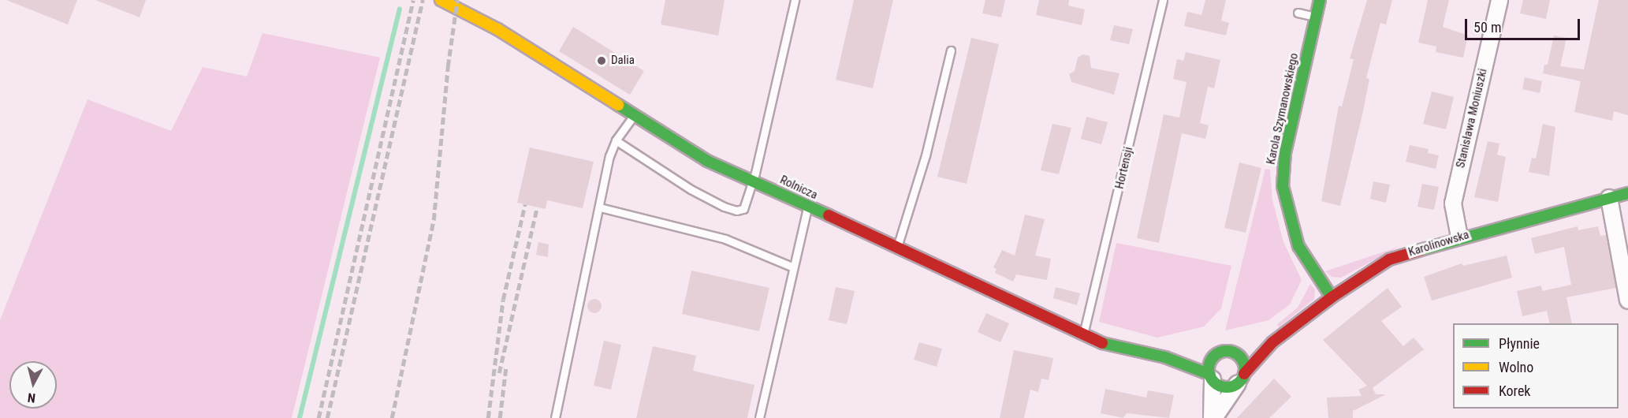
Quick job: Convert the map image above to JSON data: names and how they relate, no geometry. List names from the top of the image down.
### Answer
{
  "streets": {
    "street": [
      "Karola Szymanowskiego",
      "Stanisława Moniuszki",
      "Rolnicza",
      "Karolinowska"
    ],
    "lane": ["Hortensji"]
  },
  "crossings": [
    ["Karola Szymanowskiego", "Karolinowska"],
    ["Stanisława Moniuszki", "Karolinowska"],
    ["Hortensji", "Rolnicza"],
    ["Rolnicza", "Karolinowska"]
  ],
  "places": ["Dalia"],
  "legend": ["Płynnie", "Wolno", "Korek"],
  "scale_bar": "50 m",
  "north": "bottom"
}
